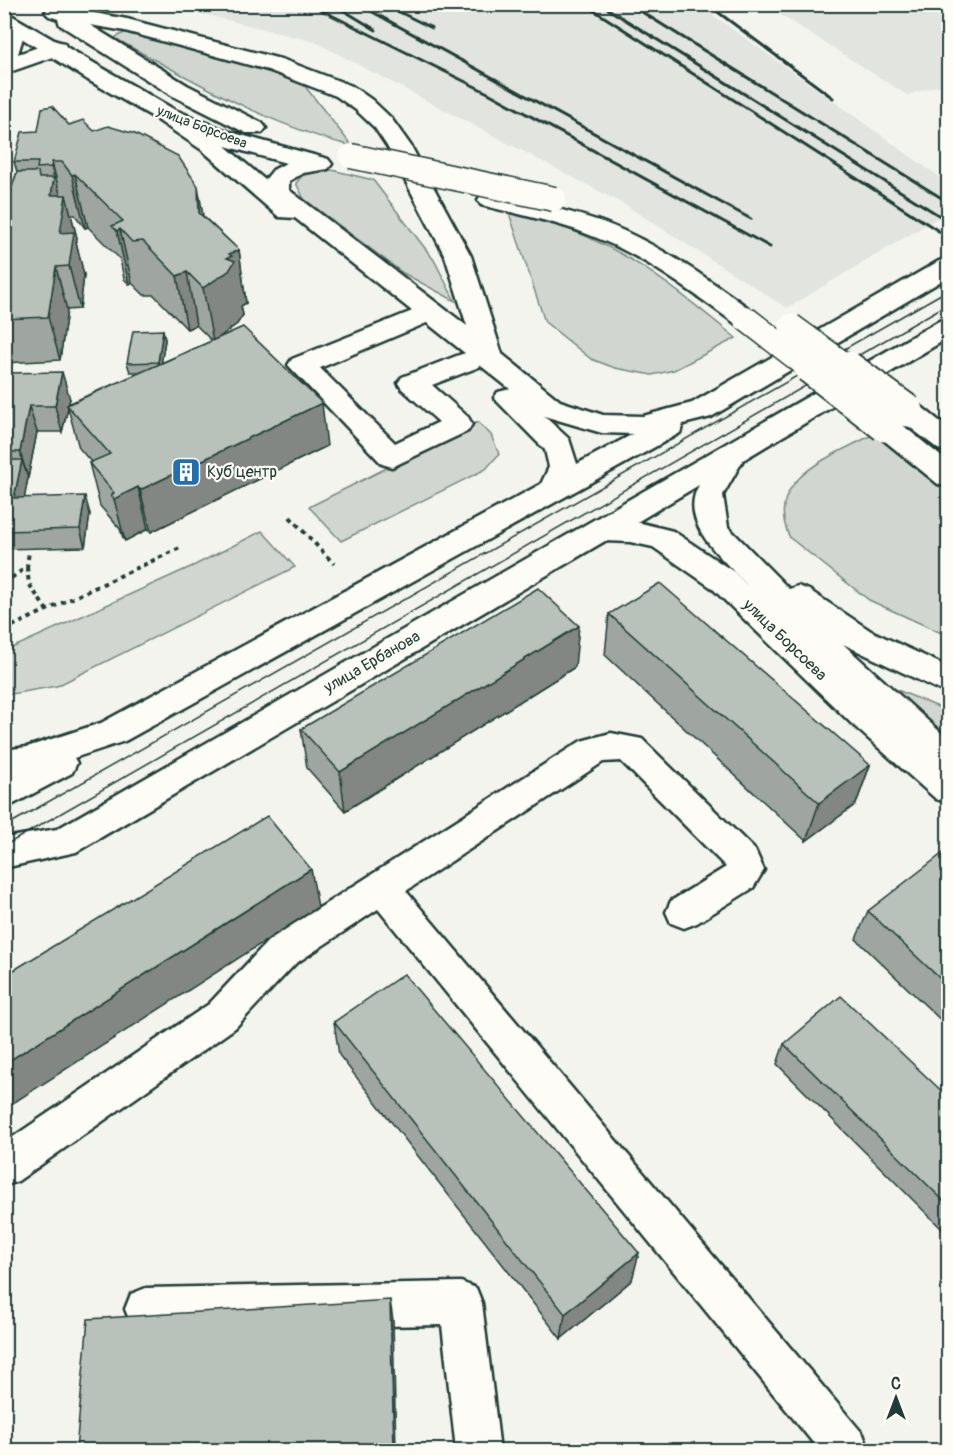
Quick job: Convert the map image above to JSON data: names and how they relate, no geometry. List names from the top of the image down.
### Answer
{
  "streets": {
    "main road": ["улица Борсоева", "улица Ербанова"]
  },
  "crossings": [
    ["улица Борсоева", "улица Ербанова"]
  ],
  "places": {
    "building": ["Куб центр"]
  },
  "north": "top"
}
